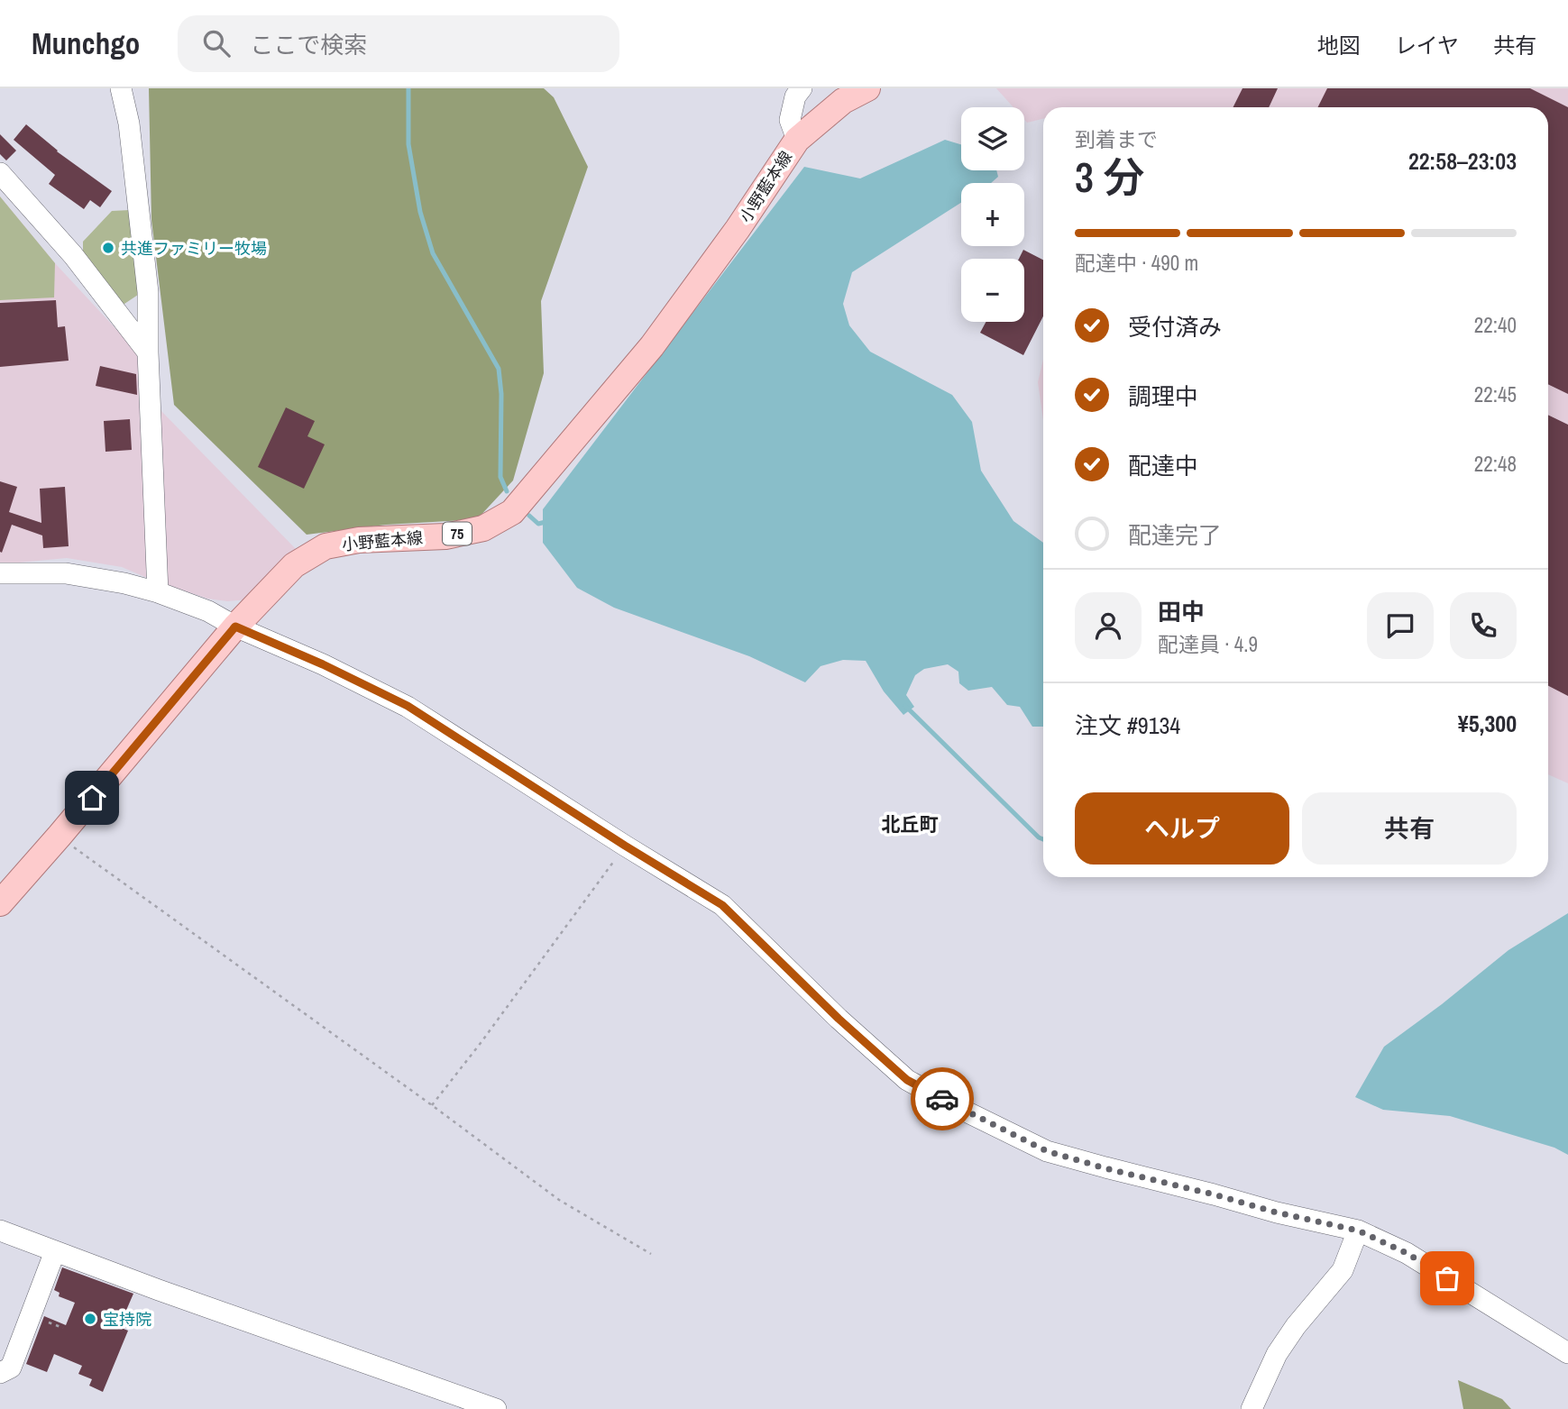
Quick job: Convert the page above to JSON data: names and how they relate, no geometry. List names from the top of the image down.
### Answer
{
  "streets": {
    "main road": ["小野藍本線", "75"]
  },
  "districts": ["北丘町"],
  "places": ["共進ファミリー牧場", "宝持院"],
  "page": {
    "header": "Munchgo",
    "search": "ここで検索",
    "nav": ["地図", "レイヤ", "共有"],
    "map_buttons": ["+", "−"],
    "heading": ["3 分", "到着まで", "22:58–23:03"],
    "panel": [
      "田中",
      "配達員 · 4.9",
      "注文 #9134",
      "¥5,300"
    ],
    "bar": "配達中 · 490 m",
    "list": [
      ["受付済み", "22:40"],
      ["調理中", "22:45"],
      ["配達中", "22:48"],
      "配達完了"
    ],
    "buttons": ["ヘルプ", "共有"]
  }
}
